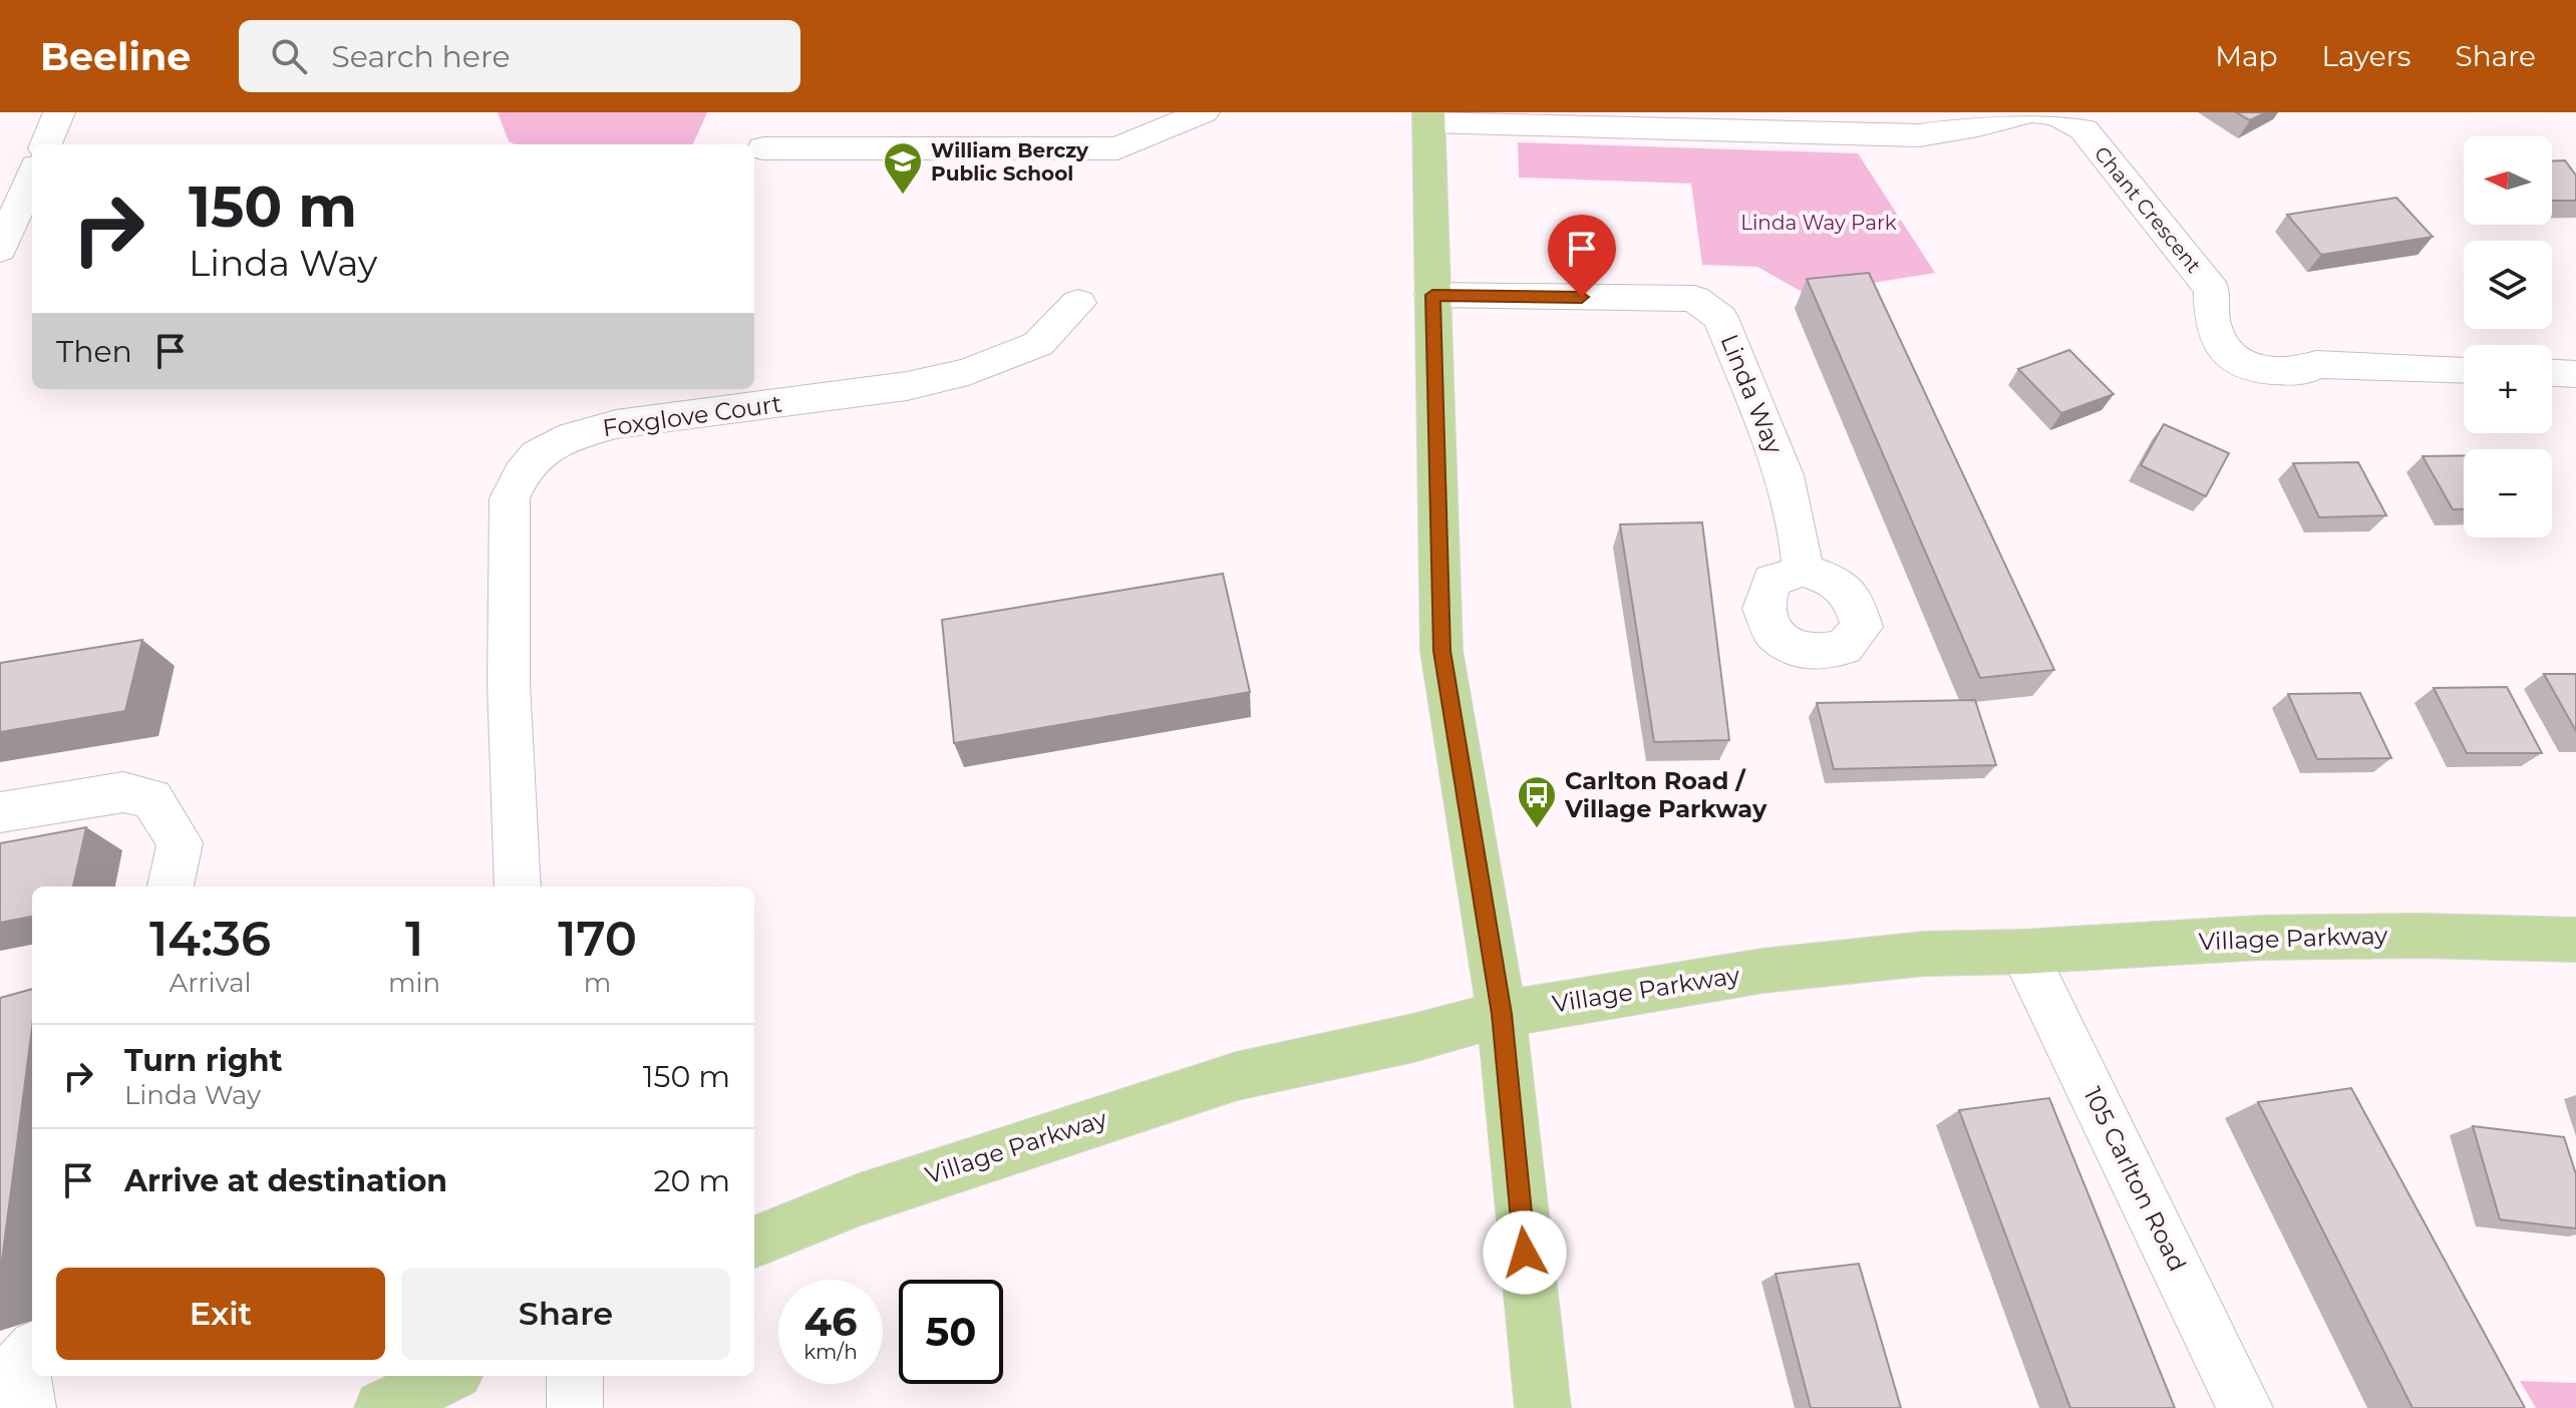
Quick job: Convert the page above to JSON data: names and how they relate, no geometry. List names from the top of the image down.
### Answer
{
  "streets": {
    "main road": ["Village Parkway"],
    "street": [
      "Chant Crescent",
      "Linda Way",
      "Foxglove Court",
      "105 Carlton Road"
    ]
  },
  "crossings": [
    ["Village Parkway", "105 Carlton Road"]
  ],
  "parks": ["Linda Way Park"],
  "places": {
    "school or university": ["William Berczy Public School"],
    "bus stop": ["Carlton Road / Village Parkway"]
  },
  "north": "left",
  "page": {
    "header": "Beeline",
    "search": "Search here",
    "nav": ["Map", "Layers", "Share"],
    "map_buttons": ["+", "−"],
    "turn": ["150 m", "Linda Way"],
    "then": "Then",
    "eta": [
      "14:36",
      "Arrival",
      "1",
      "min",
      "170",
      "m"
    ],
    "list": [
      {
        "name": "Turn right",
        "note": "Linda Way",
        "value": "150 m"
      },
      {
        "name": "Arrive at destination",
        "value": "20 m"
      }
    ],
    "buttons": ["Exit", "Share"],
    "speed": "46 km/h",
    "limit": "50"
  }
}
